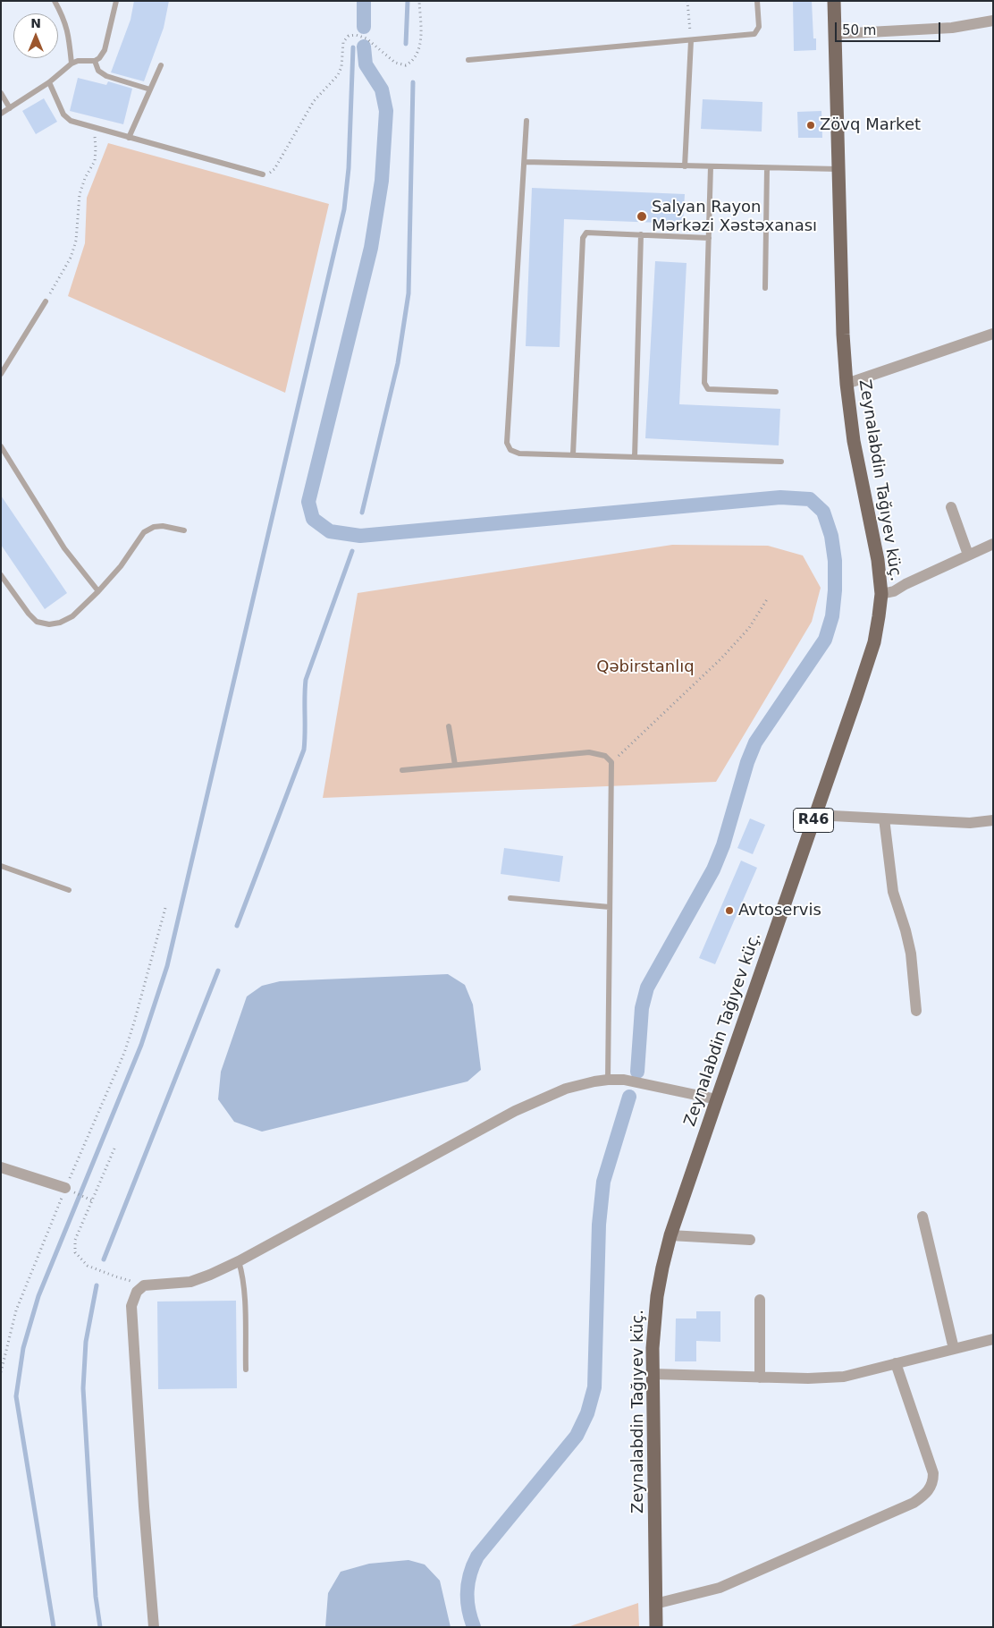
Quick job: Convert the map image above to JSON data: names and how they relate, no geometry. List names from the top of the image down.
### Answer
{
  "streets": {
    "main road": ["Zeynalabdin Tağıyev küç.", "R46"]
  },
  "parks": ["Qəbirstanlıq"],
  "places": ["Zövq Market", "Salyan Rayon Mərkəzi Xəstəxanası", "Avtoservis"],
  "scale_bar": "50 m",
  "north": "top"
}
